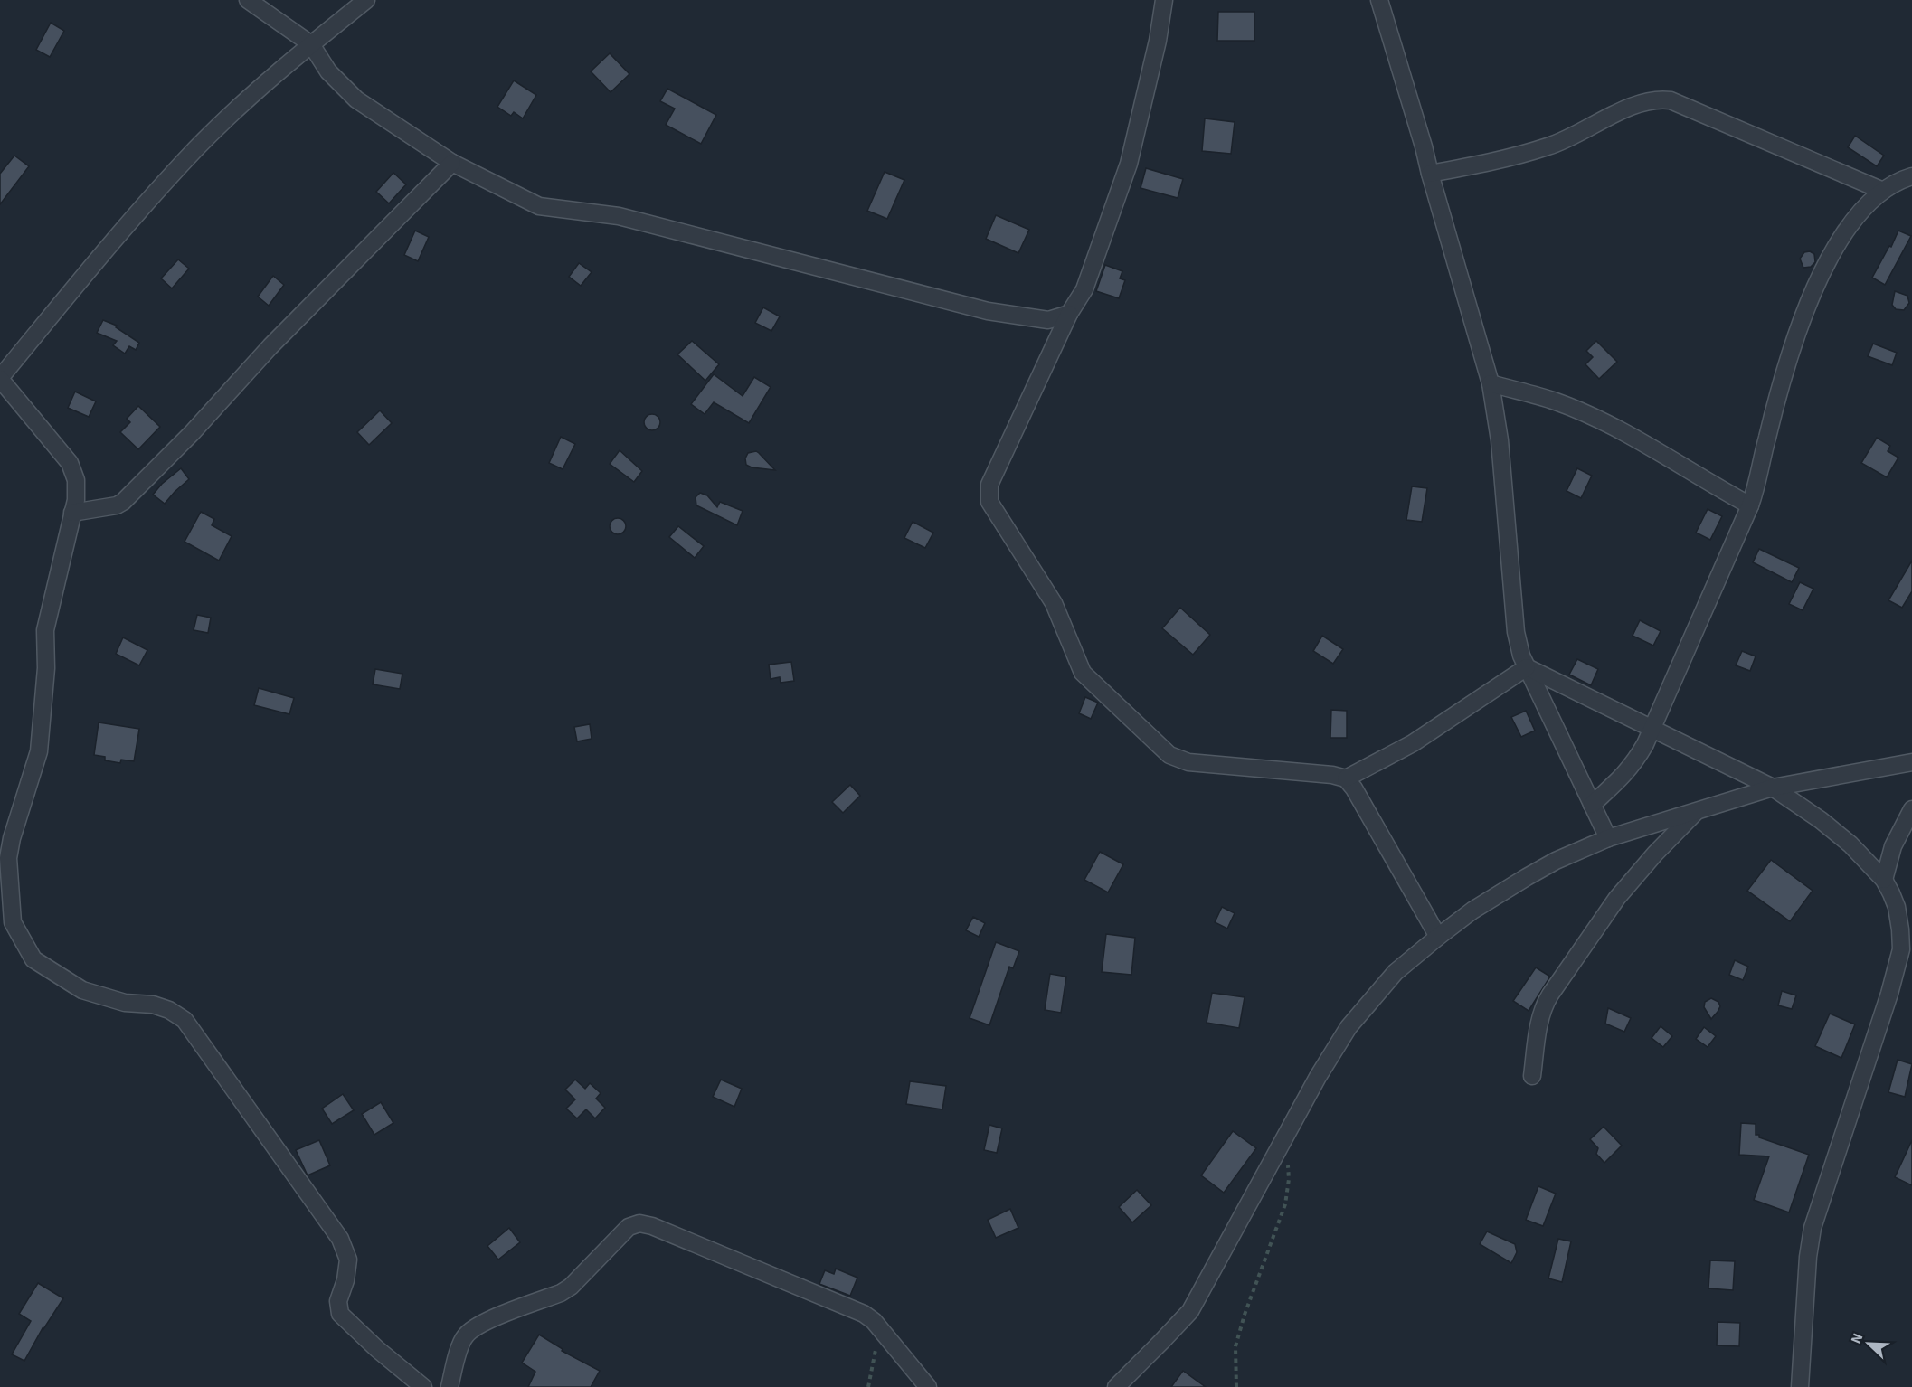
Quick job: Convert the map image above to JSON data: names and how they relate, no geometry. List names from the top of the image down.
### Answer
{
  "north": "top left"
}
